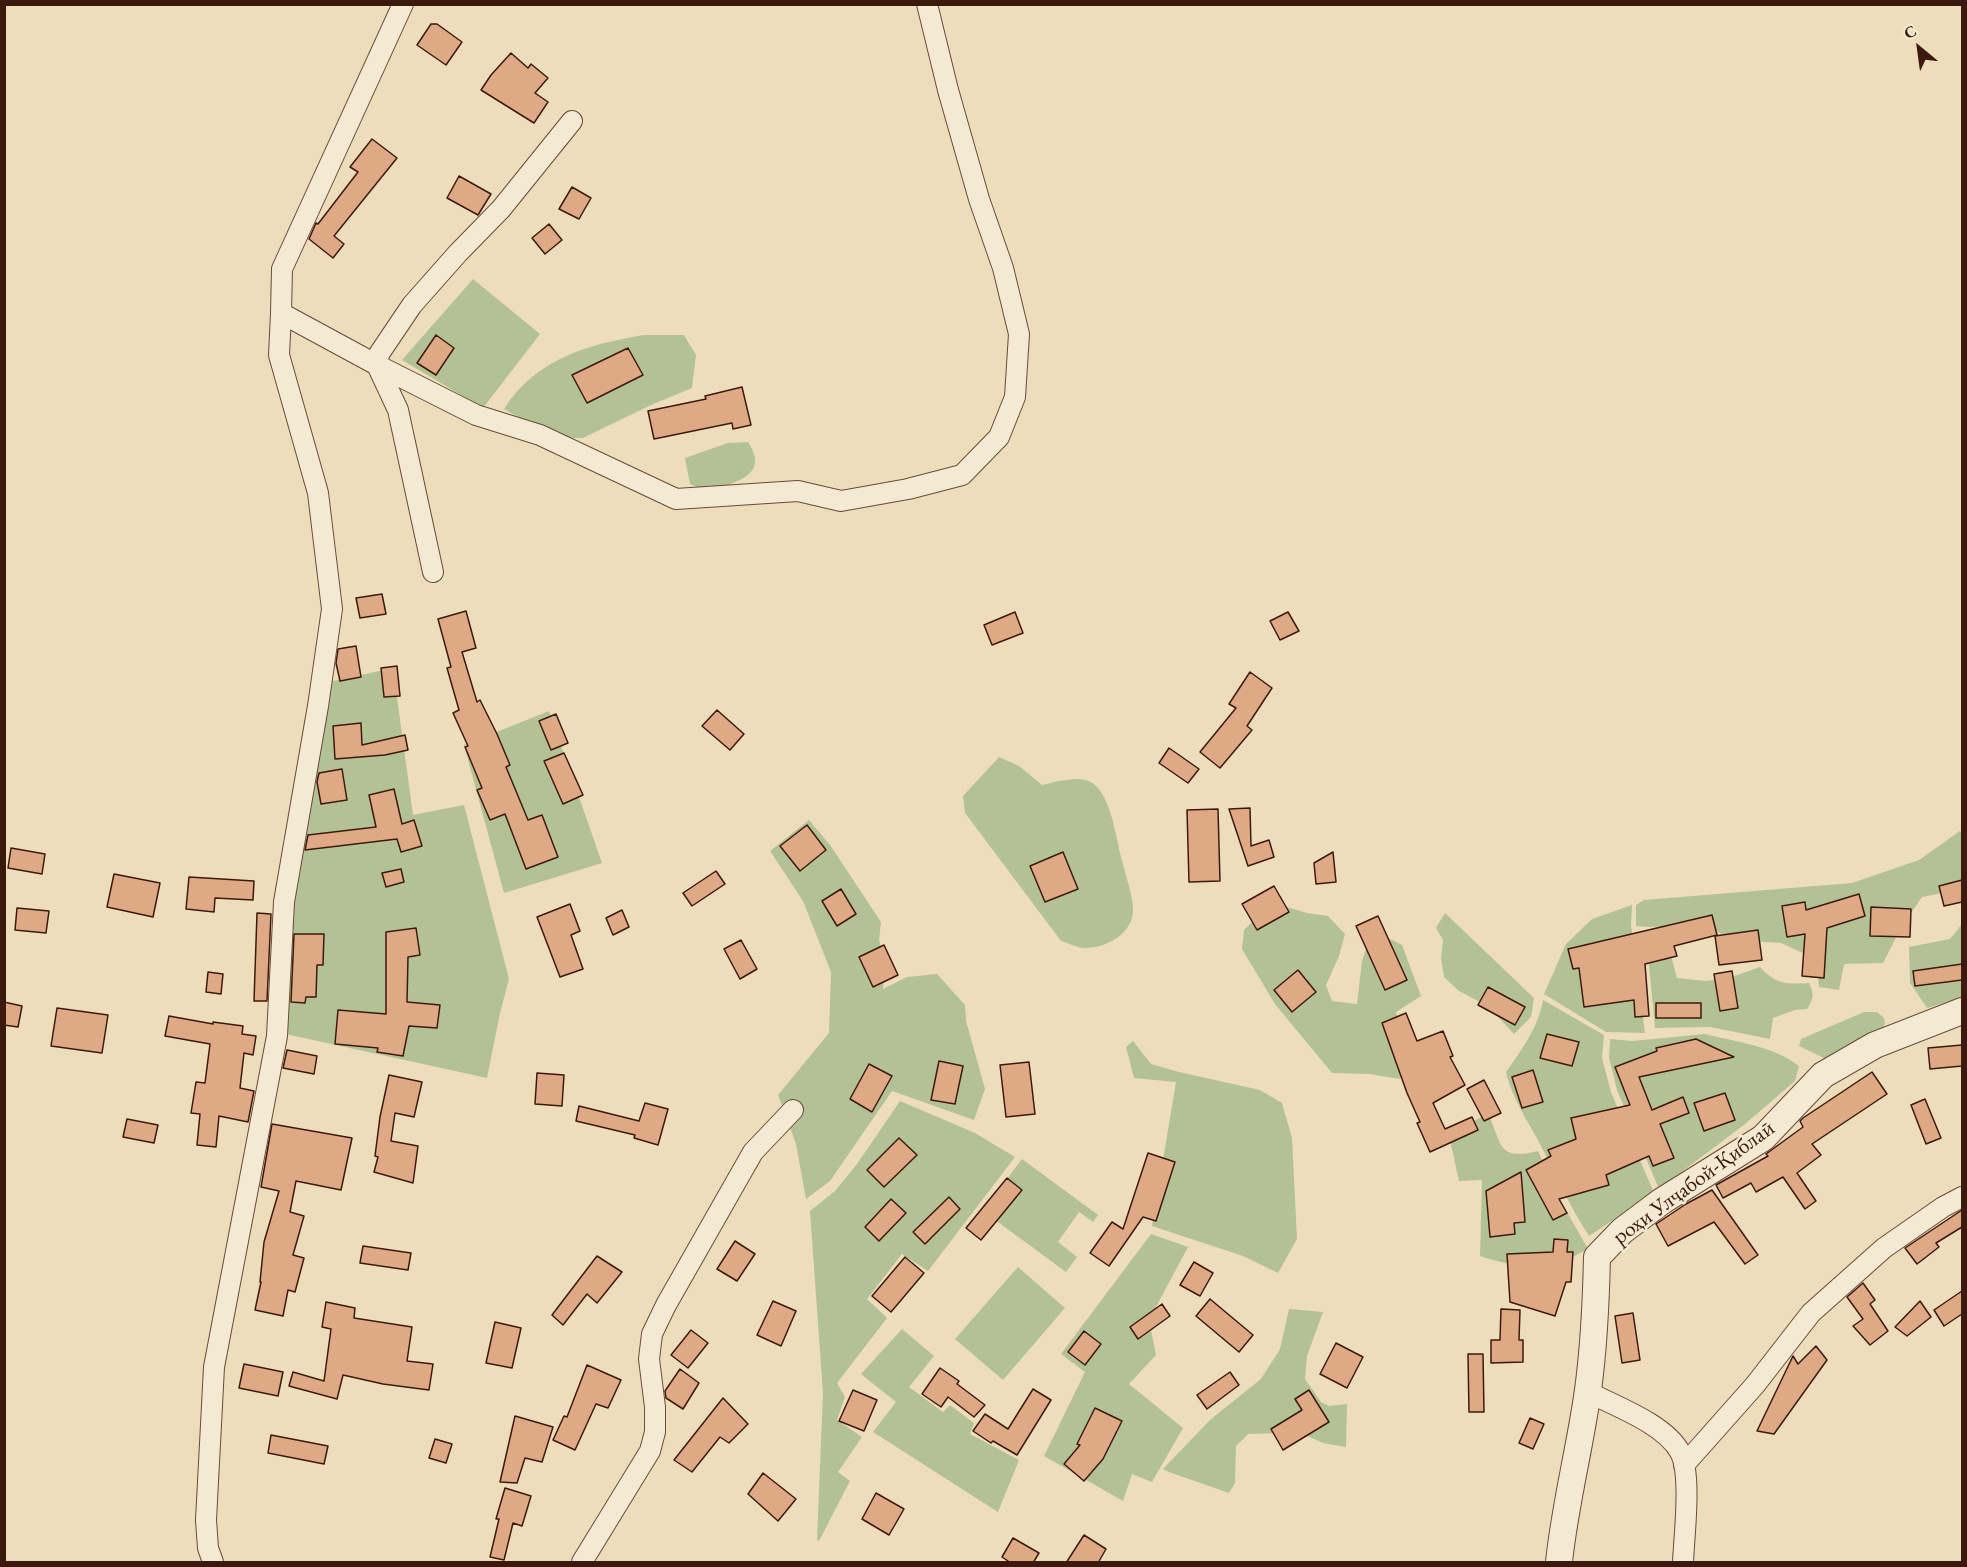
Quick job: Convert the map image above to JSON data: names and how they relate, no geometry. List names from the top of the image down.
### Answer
{
  "streets": {
    "street": ["роҳи Улҷабой-Қиблаӣ"]
  },
  "north": "top left"
}
